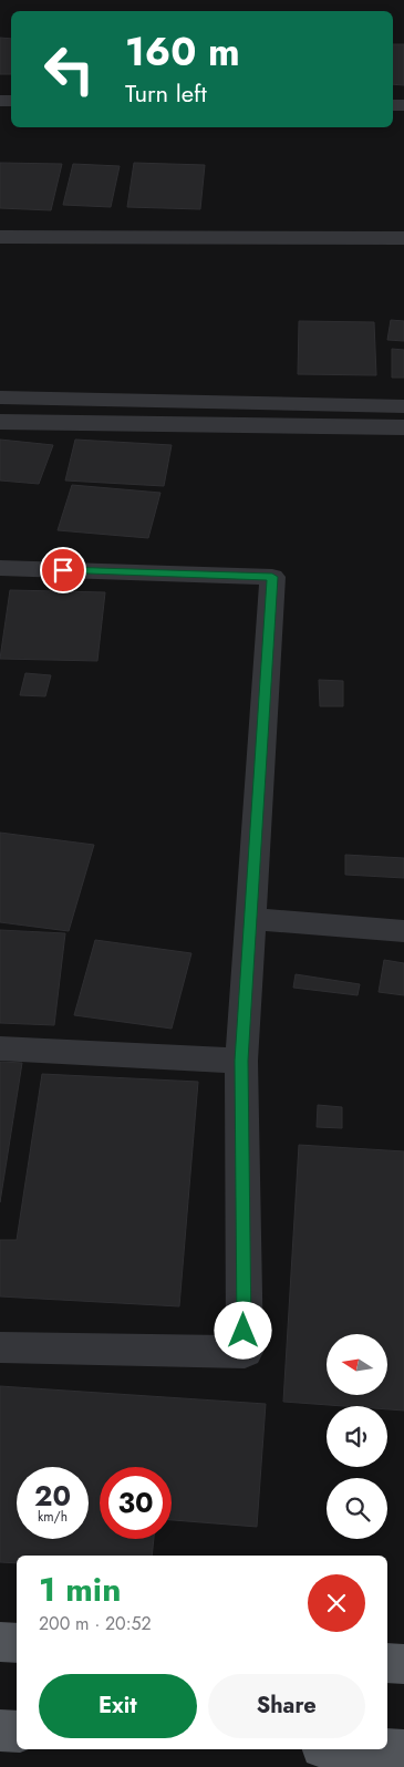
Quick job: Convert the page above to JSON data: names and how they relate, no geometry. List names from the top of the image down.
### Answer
{
  "north": "left",
  "page": {
    "turn": ["160 m", "Turn left"],
    "speed": "20 km/h",
    "limit": "30",
    "heading": ["1 min", "200 m · 20:52"],
    "buttons": ["Exit", "Share"]
  }
}
